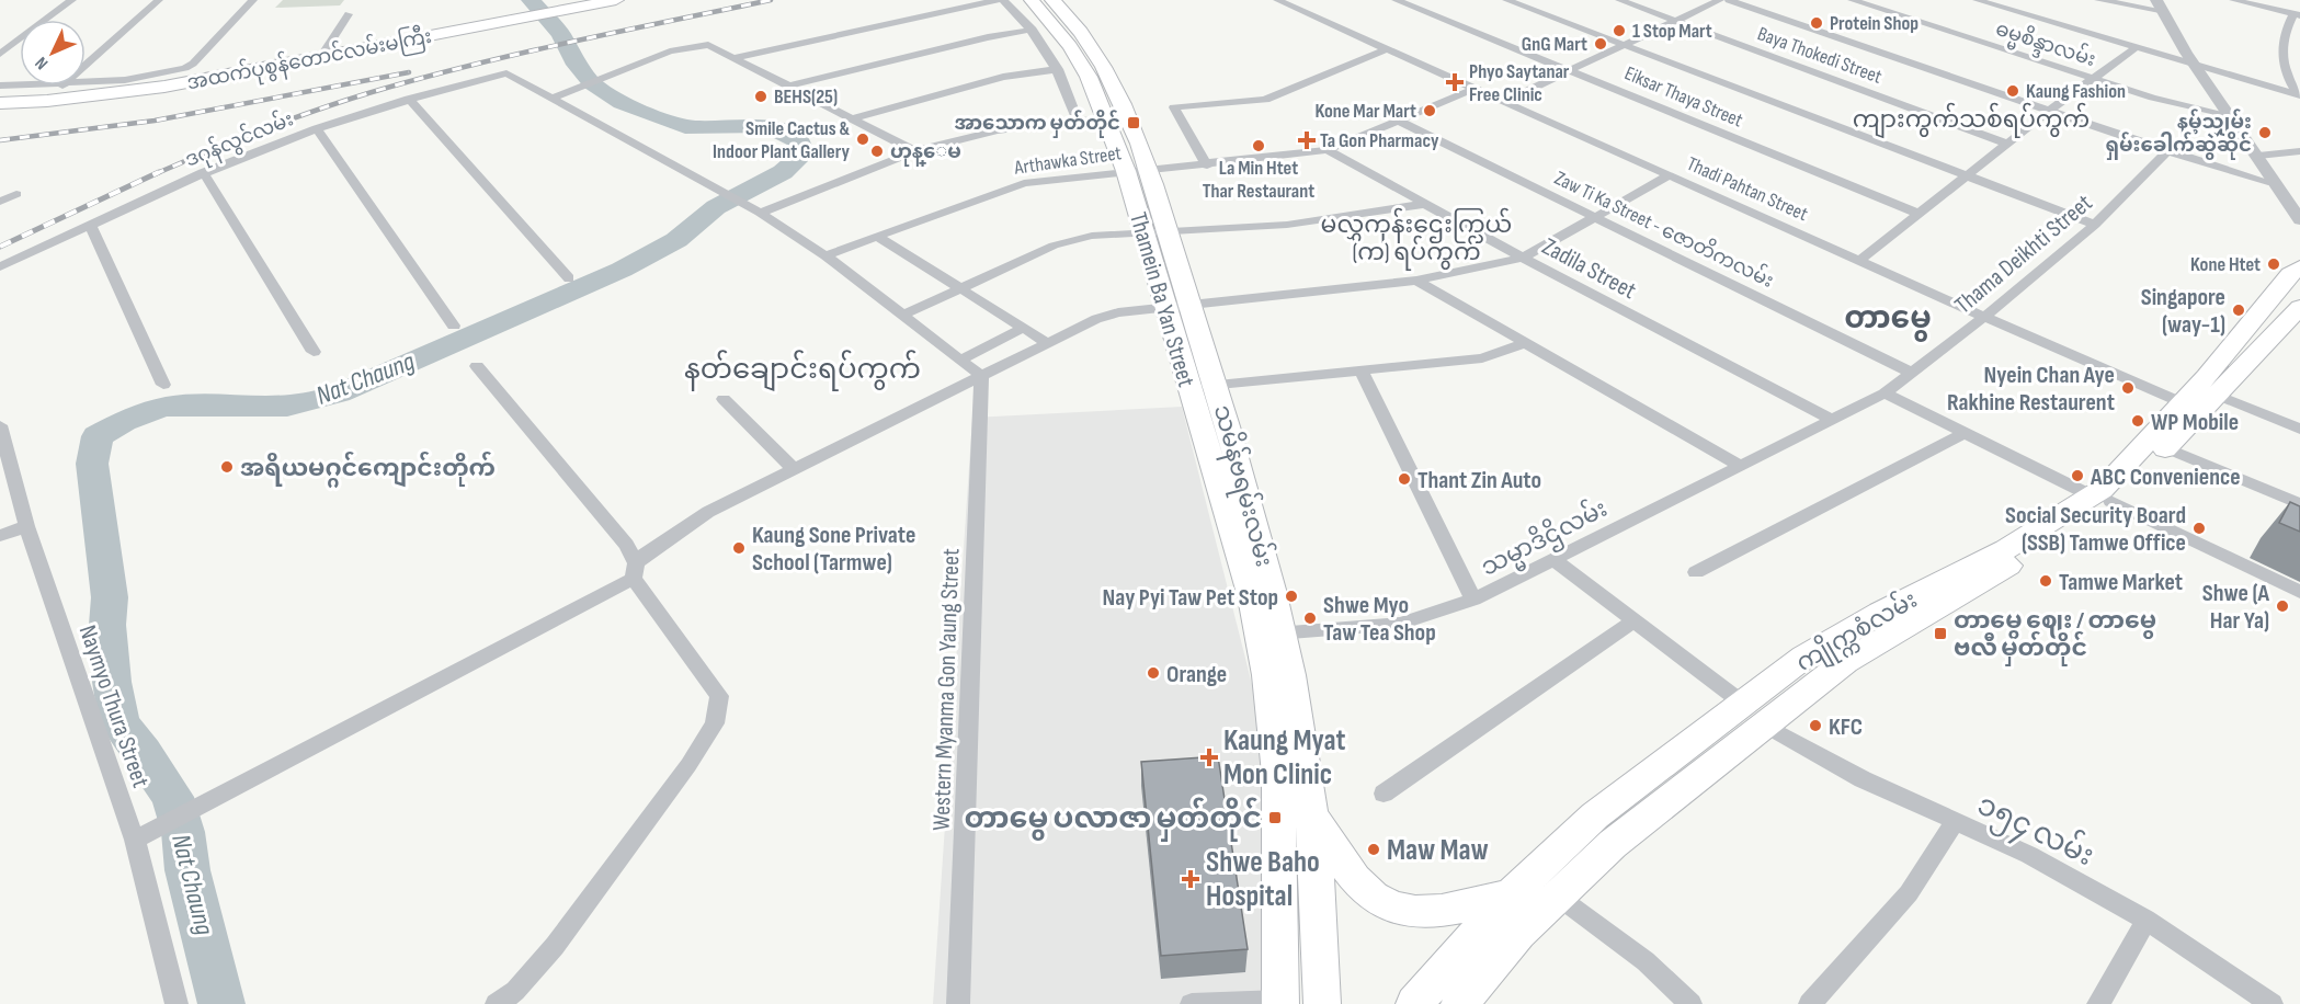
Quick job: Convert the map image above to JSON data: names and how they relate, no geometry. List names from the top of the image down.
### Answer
{
  "streets": {
    "main road": [
      "အထက်ပုစွန်တောင်လမ်းမကြီး",
      "Thamein Ba Yan Street",
      "သမိန်ဗရမ်းလမ်း",
      "ကျိုက္ကစံလမ်း"
    ],
    "street": [
      "ဓမ္မစိန္ဒာလမ်း",
      "Baya Thokedi Street",
      "Eiksar Thaya Street",
      "ဒဂုန်လွင်လမ်း",
      "Arthawka Street",
      "Thadi Pahtan Street",
      "Zaw Ti Ka Street - ဇောတိကလမ်း",
      "Thama Deikhti Street",
      "Zadila Street",
      "သမ္မာဒိဌိလမ်း",
      "Western Myanma Gon Yaung Street",
      "Naymyo Thura Street",
      "၁၅၄ လမ်း"
    ]
  },
  "crossings": [
    ["Arthawka Street", "Thadi Pahtan Street"],
    ["Arthawka Street", "Zaw Ti Ka Street - ဇောတိကလမ်း"],
    ["Arthawka Street", "Zadila Street"],
    ["Arthawka Street", "Thamein Ba Yan Street"],
    ["Arthawka Street", "သမိန်ဗရမ်းလမ်း"],
    ["Thadi Pahtan Street", "Thama Deikhti Street"],
    ["Thadi Pahtan Street", "ကျိုက္ကစံလမ်း"],
    ["Zaw Ti Ka Street - ဇောတိကလမ်း", "Thama Deikhti Street"],
    ["Thama Deikhti Street", "Zadila Street"],
    ["Thama Deikhti Street", "သမ္မာဒိဌိလမ်း"],
    ["Zadila Street", "သမ္မာဒိဌိလမ်း"],
    ["Thamein Ba Yan Street", "သမိန်ဗရမ်းလမ်း"],
    ["Thamein Ba Yan Street", "သမ္မာဒိဌိလမ်း"],
    ["သမိန်ဗရမ်းလမ်း", "သမ္မာဒိဌိလမ်း"],
    ["ကျိုက္ကစံလမ်း", "၁၅၄ လမ်း"]
  ],
  "districts": [
    "ကျားကွက်သစ်ရပ်ကွက်",
    "မလွှကုန်းဌေးကြွယ် (က) ရပ်ကွက်",
    "တာမွေ",
    "နတ်ချောင်းရပ်ကွက်"
  ],
  "water": ["Nat Chaung"],
  "places": {
    "other": [
      "Protein Shop",
      "1 Stop Mart",
      "GnG Mart",
      "Kaung Fashion",
      "BEHS(25)",
      "Kone Mar Mart",
      "နမ့်သျှမ်း ရှမ်းခေါက်ဆွဲဆိုင်",
      "Smile Cactus & Indoor Plant Gallery",
      "La Min Htet Thar Restaurant",
      "ဟုန္ေမ",
      "Kone Htet",
      "Singapore (way-1)",
      "Nyein Chan Aye Rakhine Restaurent",
      "WP Mobile",
      "အရိယမဂ္ဂင်ကျောင်းတိုက်",
      "ABC Convenience",
      "Thant Zin Auto",
      "Social Security Board (SSB) Tamwe Office",
      "Kaung Sone Private School (Tarmwe)",
      "Tamwe Market",
      "Nay Pyi Taw Pet Stop",
      "Shwe (A Har Ya)",
      "Shwe Myo Taw Tea Shop",
      "Orange",
      "KFC",
      "Maw Maw"
    ],
    "health": [
      "Phyo Saytanar Free Clinic",
      "Ta Gon Pharmacy",
      "Kaung Myat Mon Clinic",
      "Shwe Baho Hospital"
    ],
    "transit": ["အာသောက မှတ်တိုင်", "တာမွေ ဈေး / တာမွေ ဗလီ မှတ်တိုင်", "တာမွေ ပလာဇာ မှတ်တိုင်"]
  },
  "north": "bottom left"
}
